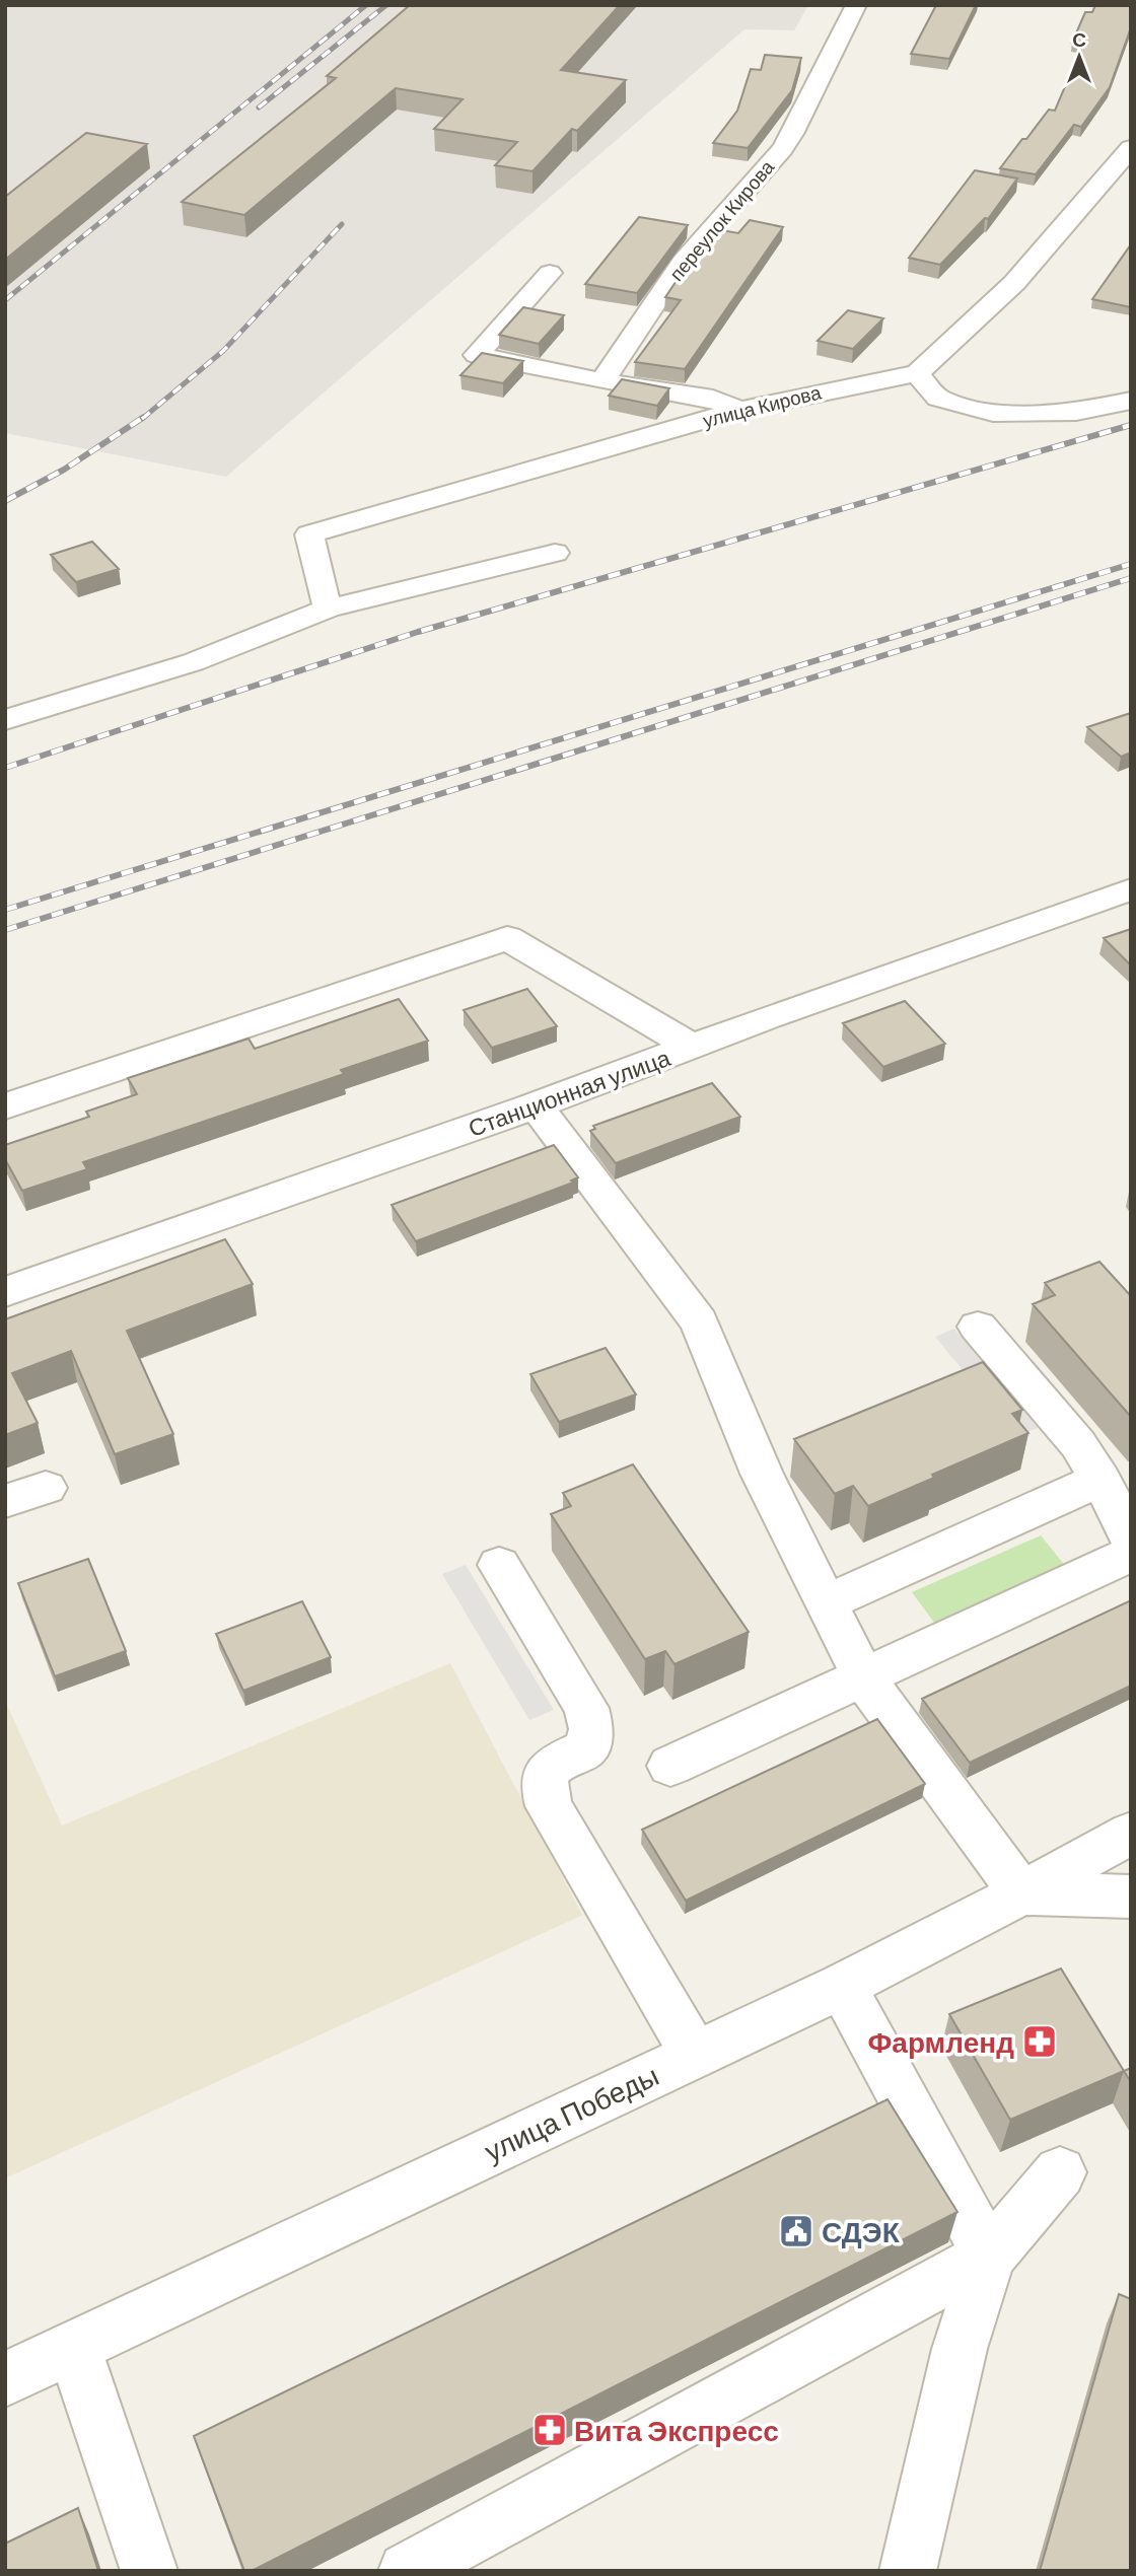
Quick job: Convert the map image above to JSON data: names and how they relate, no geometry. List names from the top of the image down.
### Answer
{
  "streets": {
    "street": [
      "переулок Кирова",
      "улица Кирова",
      "Станционная улица",
      "улица Победы"
    ]
  },
  "places": {
    "pharmacy": ["Фармленд", "Вита Экспресс"],
    "public building": ["СДЭК"]
  },
  "north": "top"
}
